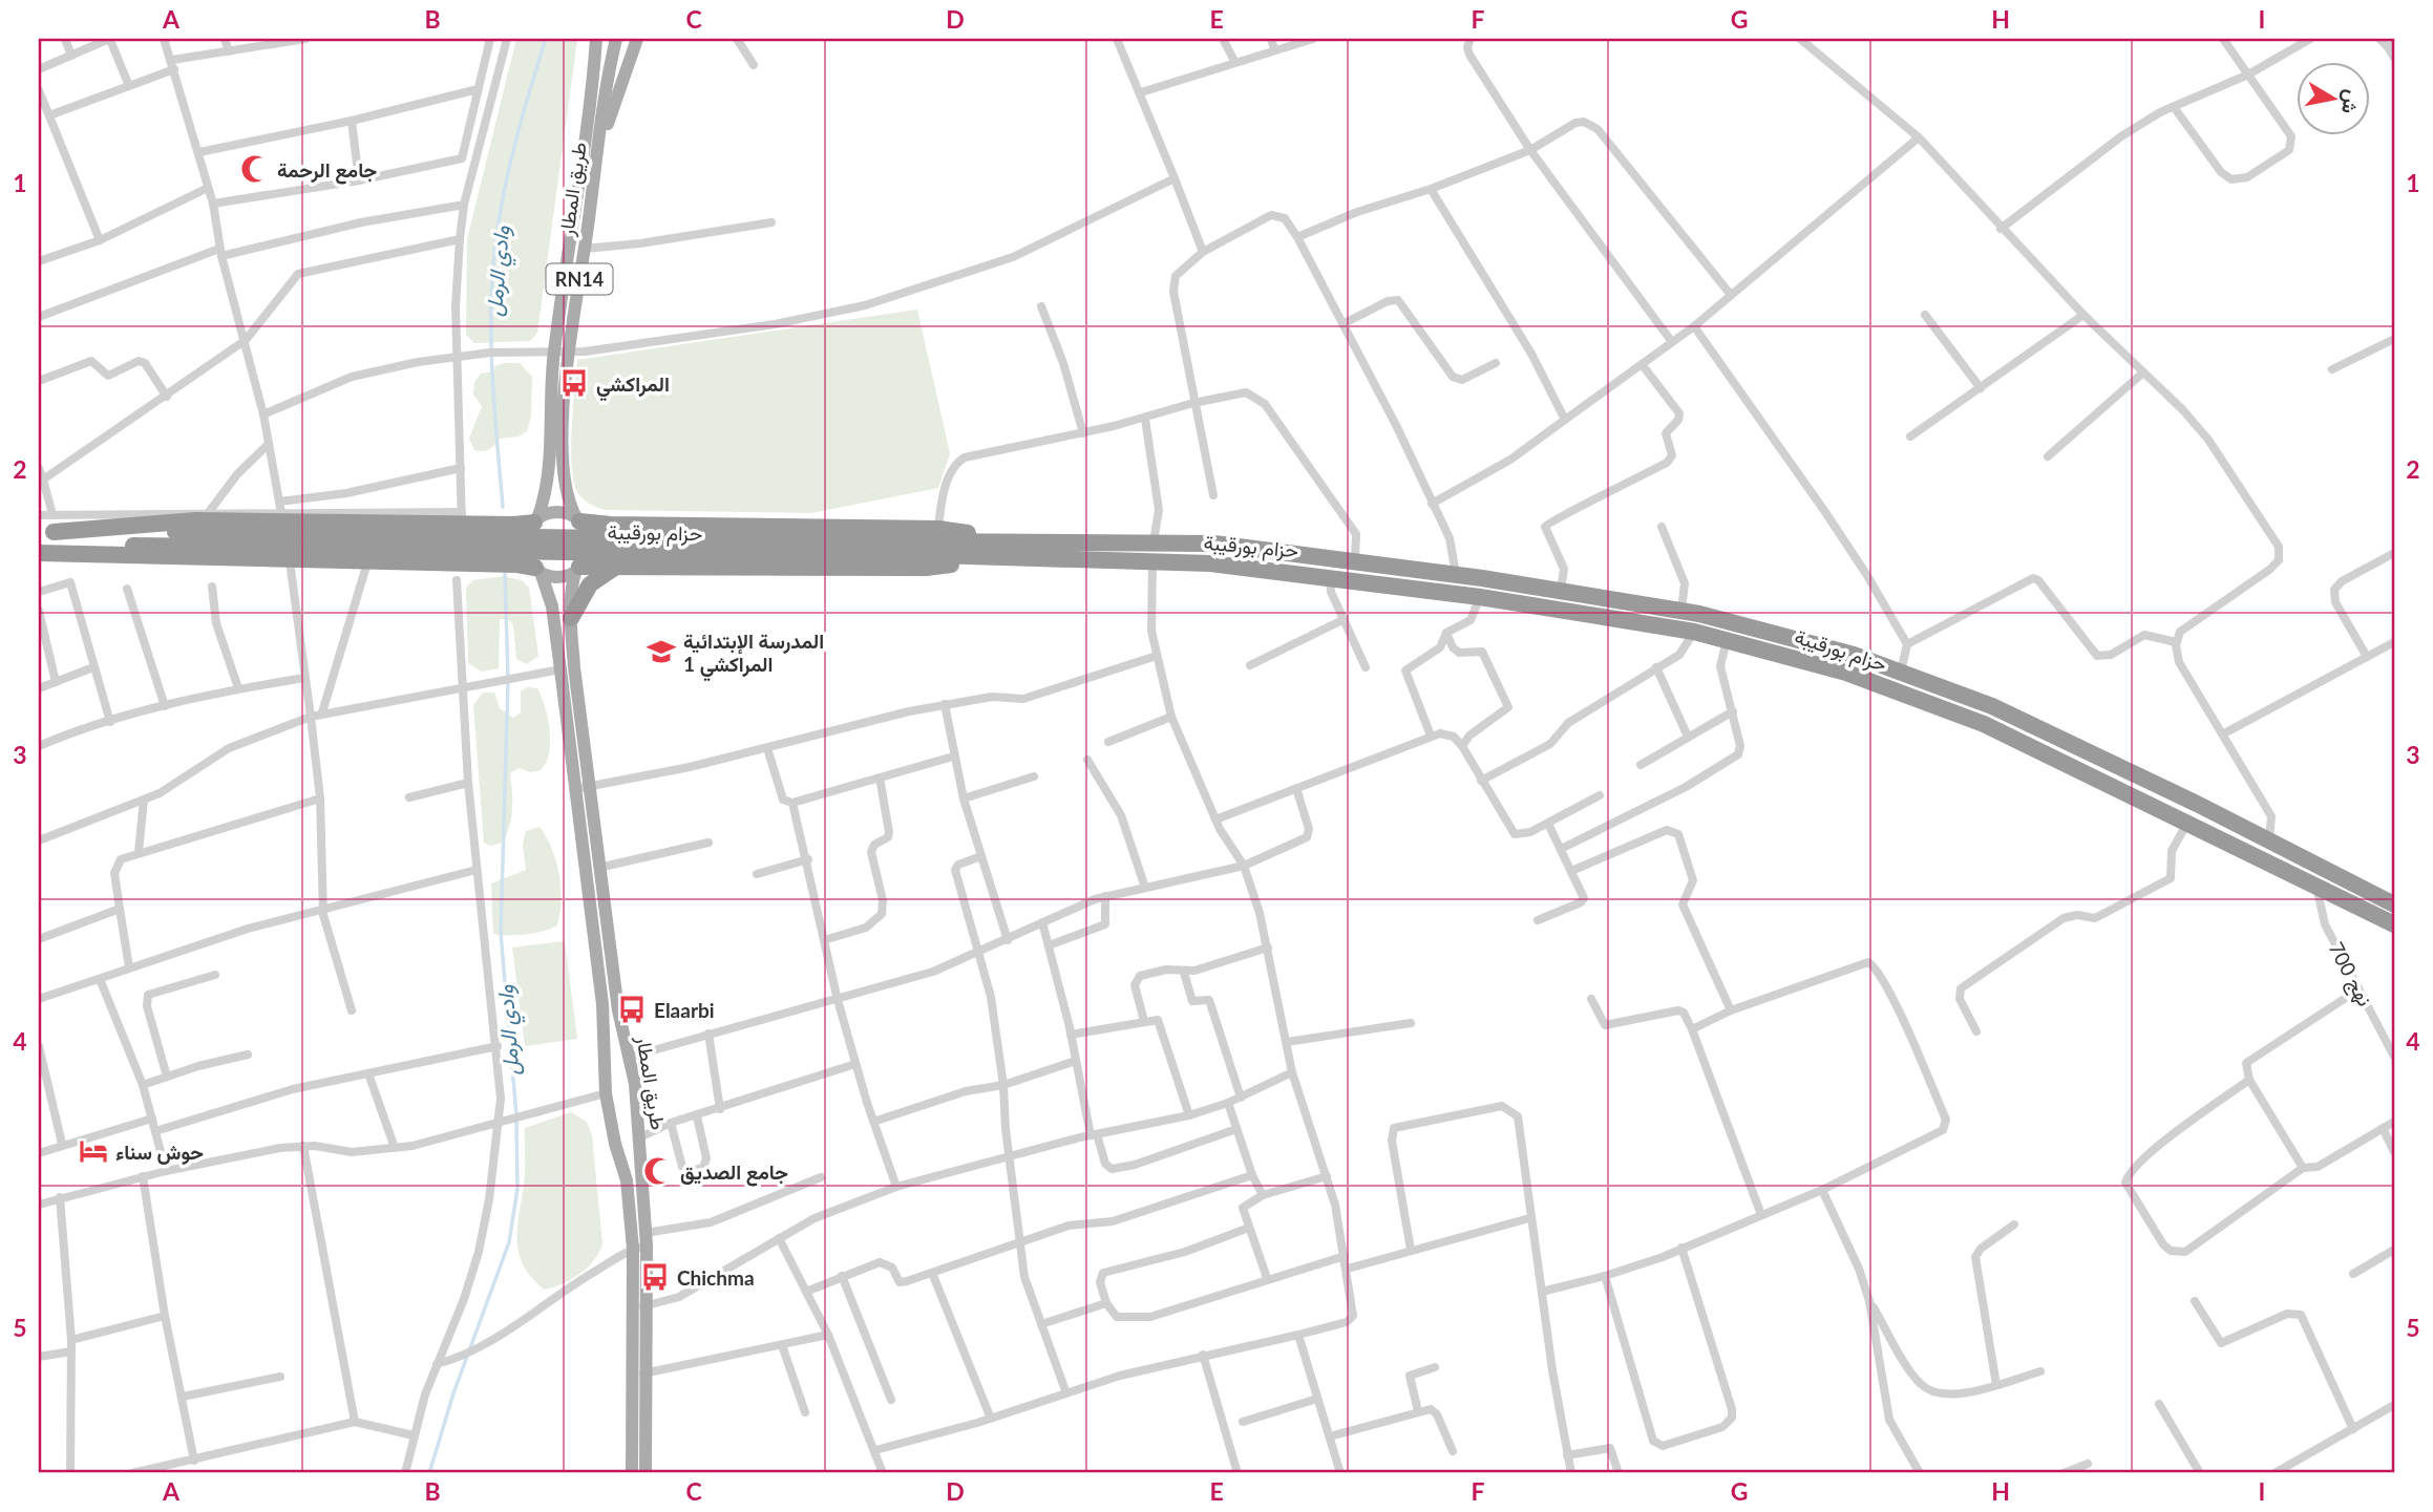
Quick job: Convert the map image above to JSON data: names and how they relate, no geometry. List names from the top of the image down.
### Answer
{
  "streets": {
    "highway": ["حزام بورقيبة"],
    "main road": ["طريق المطار", "RN14"],
    "street": ["نهج 700"]
  },
  "crossings": [
    ["حزام بورقيبة", "نهج 700"]
  ],
  "water": ["وادي الرمل"],
  "places": {
    "mosque": ["جامع الرحمة", "جامع الصديق"],
    "bus stop": ["المراكشي", "Elaarbi", "Chichma"],
    "school or university": ["المدرسة الإبتدائية المراكشي 1"],
    "hotel": ["حوش سناء"]
  },
  "north": "right",
  "grid": {
    "columns": [
      "A",
      "B",
      "C",
      "D",
      "E",
      "F",
      "G",
      "H",
      "I"
    ],
    "rows": [
      "1",
      "2",
      "3",
      "4",
      "5"
    ]
  }
}
